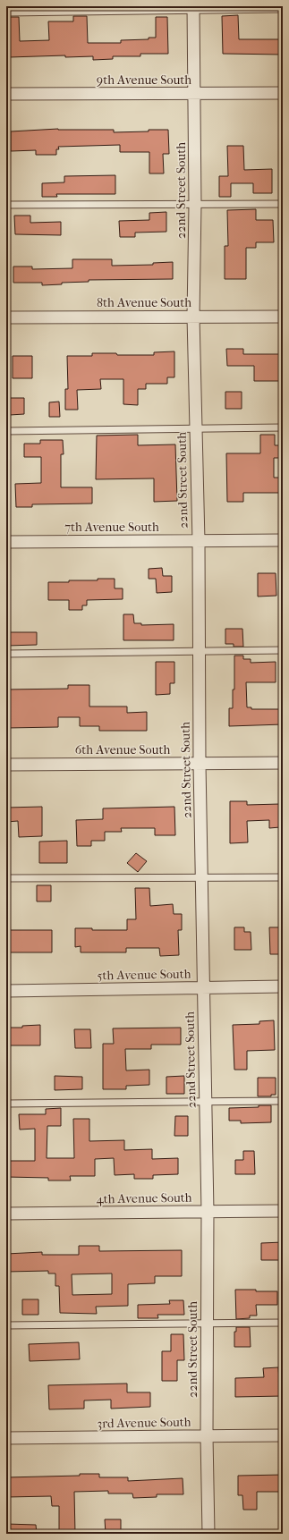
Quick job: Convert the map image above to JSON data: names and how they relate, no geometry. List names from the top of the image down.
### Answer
{
  "streets": {
    "street": [
      "9th Avenue South",
      "22nd Street South",
      "8th Avenue South",
      "7th Avenue South",
      "6th Avenue South",
      "5th Avenue South",
      "4th Avenue South",
      "3rd Avenue South"
    ]
  },
  "crossings": [
    ["9th Avenue South", "22nd Street South"],
    ["22nd Street South", "8th Avenue South"],
    ["22nd Street South", "7th Avenue South"],
    ["22nd Street South", "6th Avenue South"],
    ["22nd Street South", "5th Avenue South"],
    ["22nd Street South", "4th Avenue South"],
    ["22nd Street South", "3rd Avenue South"]
  ]
}
